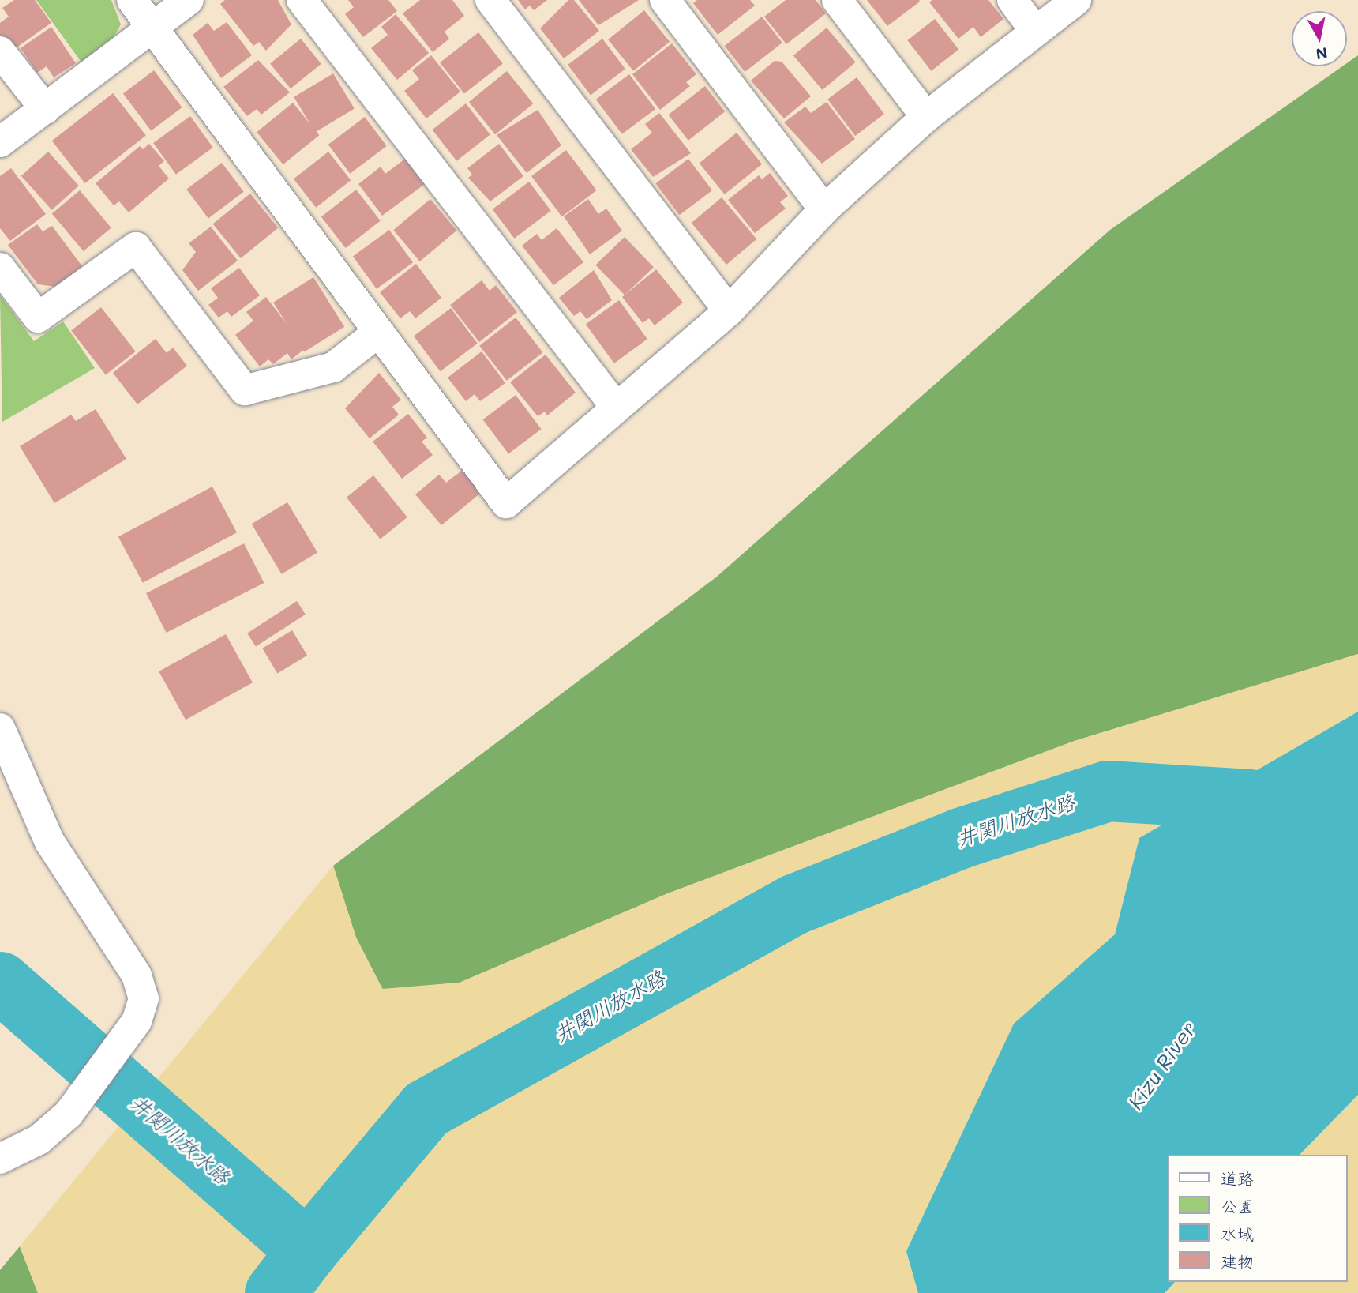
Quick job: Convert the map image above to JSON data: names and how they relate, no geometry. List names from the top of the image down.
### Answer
{
  "water": ["井関川放水路", "Kizu River"],
  "legend": [
    "道路",
    "公園",
    "水域",
    "建物"
  ],
  "north": "bottom"
}
